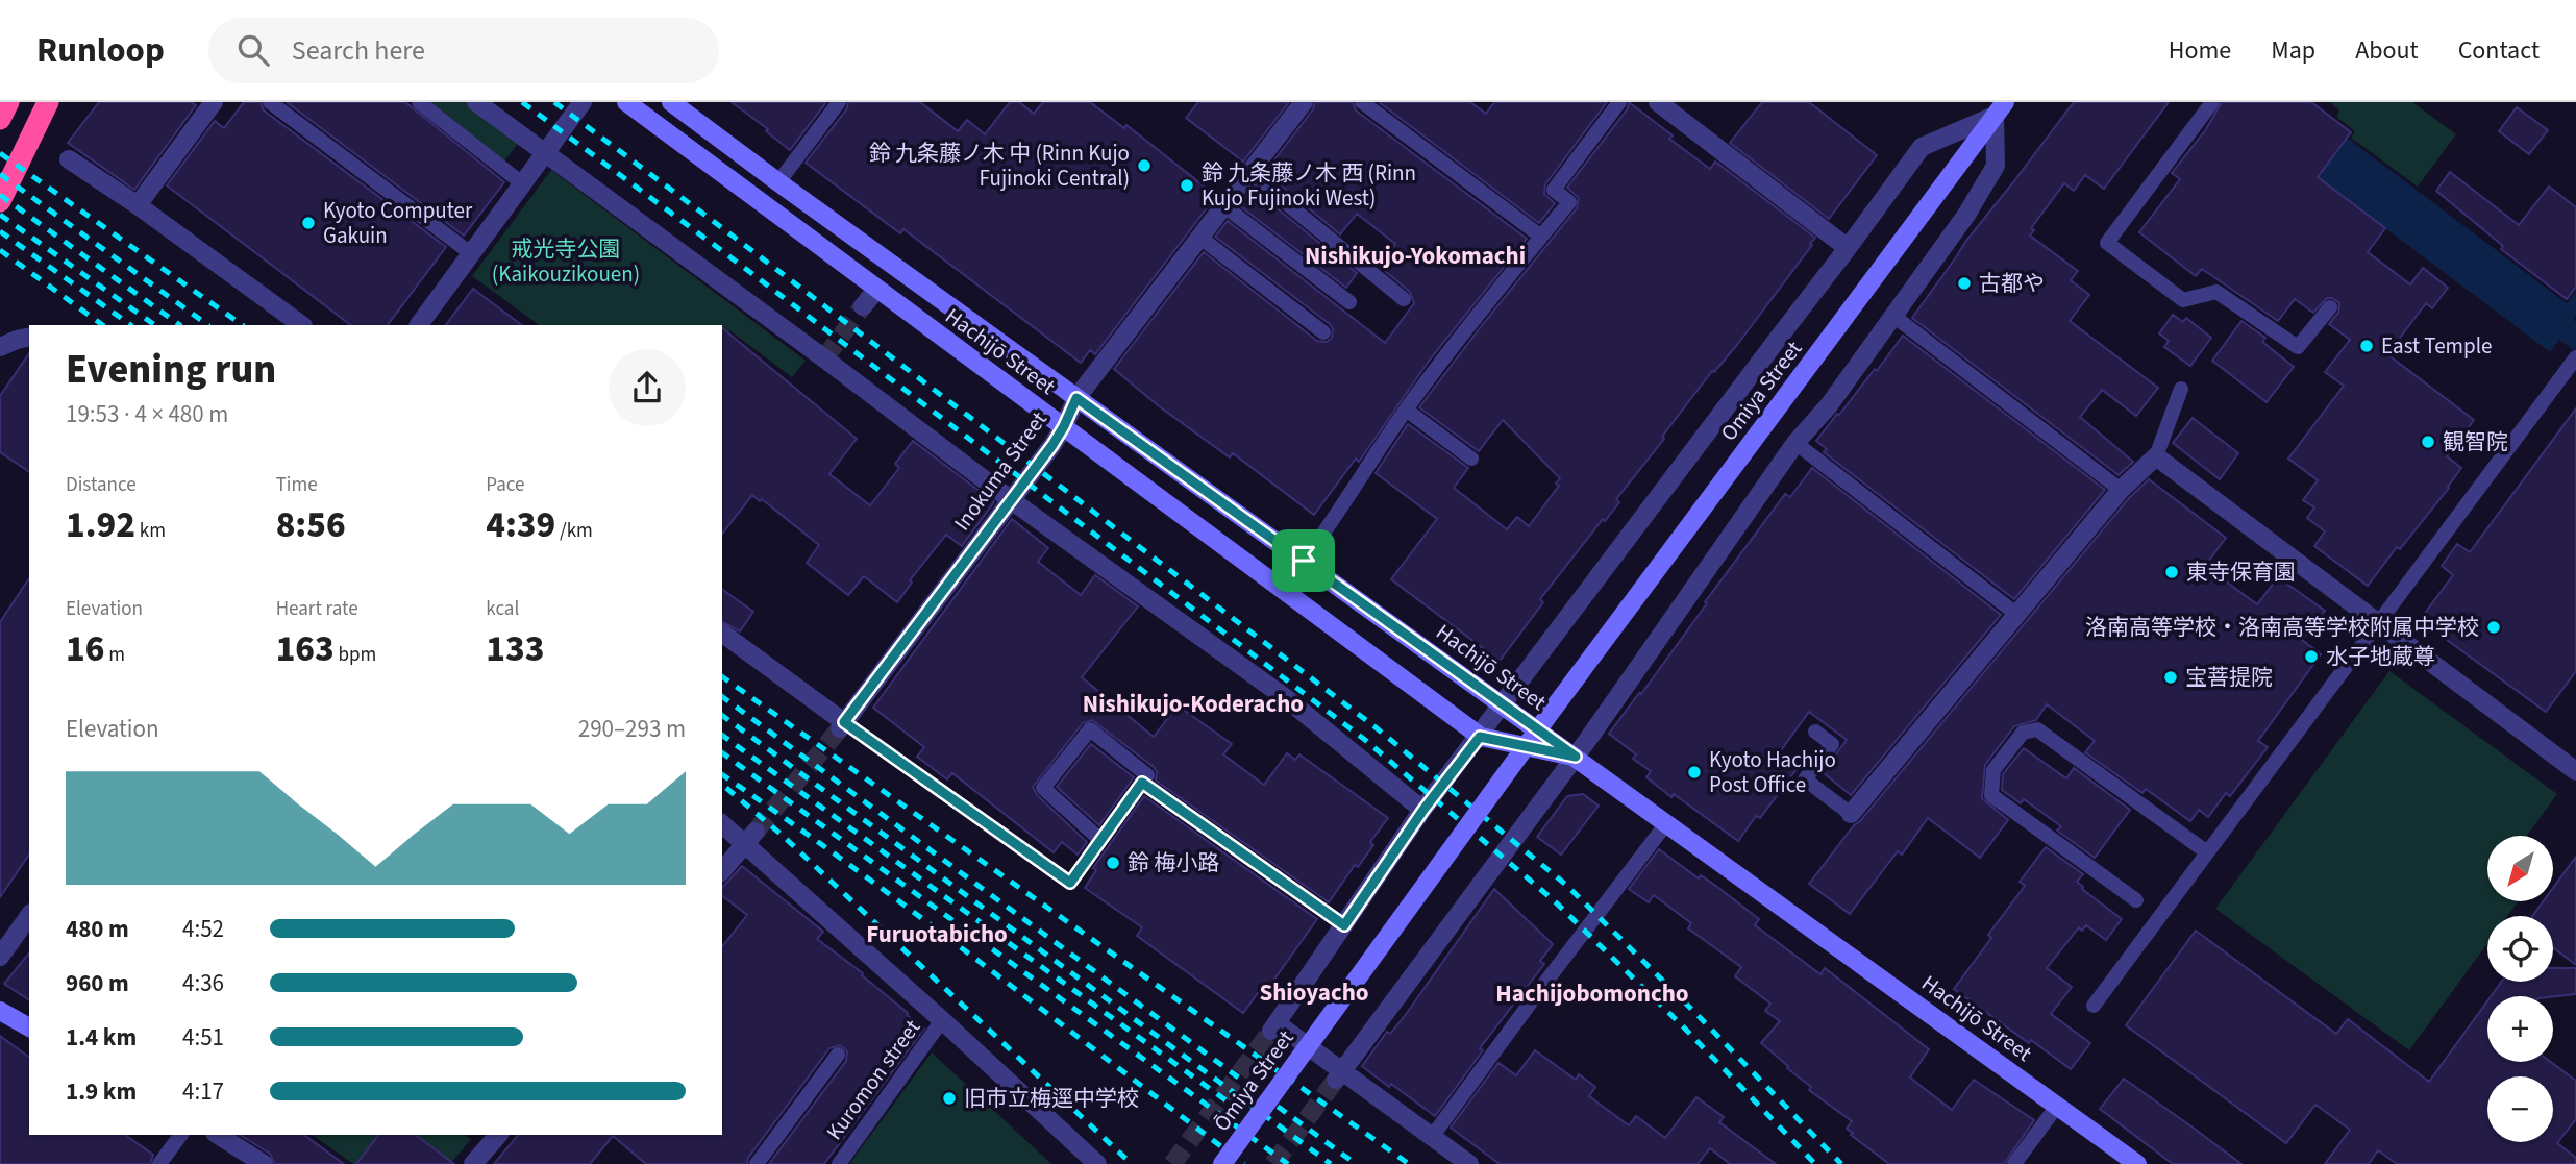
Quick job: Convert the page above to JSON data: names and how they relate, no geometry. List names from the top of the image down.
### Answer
{
  "streets": {
    "street": [
      "Hachijō Street",
      "Omiya Street",
      "Inokuma Street",
      "Ōmiya Street"
    ],
    "lane": ["Kuromon street"]
  },
  "crossings": [
    ["Hachijō Street", "Inokuma Street"],
    ["Omiya Street", "Ōmiya Street"]
  ],
  "districts": [
    "Nishikujo-Yokomachi",
    "Nishikujo-Koderacho",
    "Furuotabicho",
    "Shioyacho",
    "Hachijobomoncho"
  ],
  "parks": ["戒光寺公園 (Kaikouzikouen)"],
  "places": [
    "鈴 九条藤ノ木 中 (Rinn Kujo Fujinoki Central)",
    "鈴 九条藤ノ木 西 (Rinn Kujo Fujinoki West)",
    "Kyoto Computer Gakuin",
    "古都や",
    "East Temple",
    "観智院",
    "東寺保育園",
    "洛南高等学校・洛南高等学校附属中学校",
    "水子地蔵尊",
    "宝菩提院",
    "Kyoto Hachijo Post Office",
    "鈴 梅小路",
    "旧市立梅逕中学校"
  ],
  "north": "bottom left",
  "page": {
    "header": "Runloop",
    "search": "Search here",
    "nav": [
      "Home",
      "Map",
      "About",
      "Contact"
    ],
    "heading": ["Evening run", "19:53 · 4 × 480 m"],
    "stats": [
      ["Distance", "1.92 km"],
      ["Time", "8:56"],
      ["Pace", "4:39 /km"],
      ["Elevation", "16 m"],
      ["Heart rate", "163 bpm"],
      ["kcal", "133"]
    ],
    "chart": ["Elevation", "290–293 m"],
    "map_buttons": ["+", "−"],
    "list": [
      {
        "name": "480 m",
        "note": "4:52"
      },
      {
        "name": "960 m",
        "note": "4:36"
      },
      {
        "name": "1.4 km",
        "note": "4:51"
      },
      {
        "name": "1.9 km",
        "note": "4:17"
      }
    ]
  }
}
